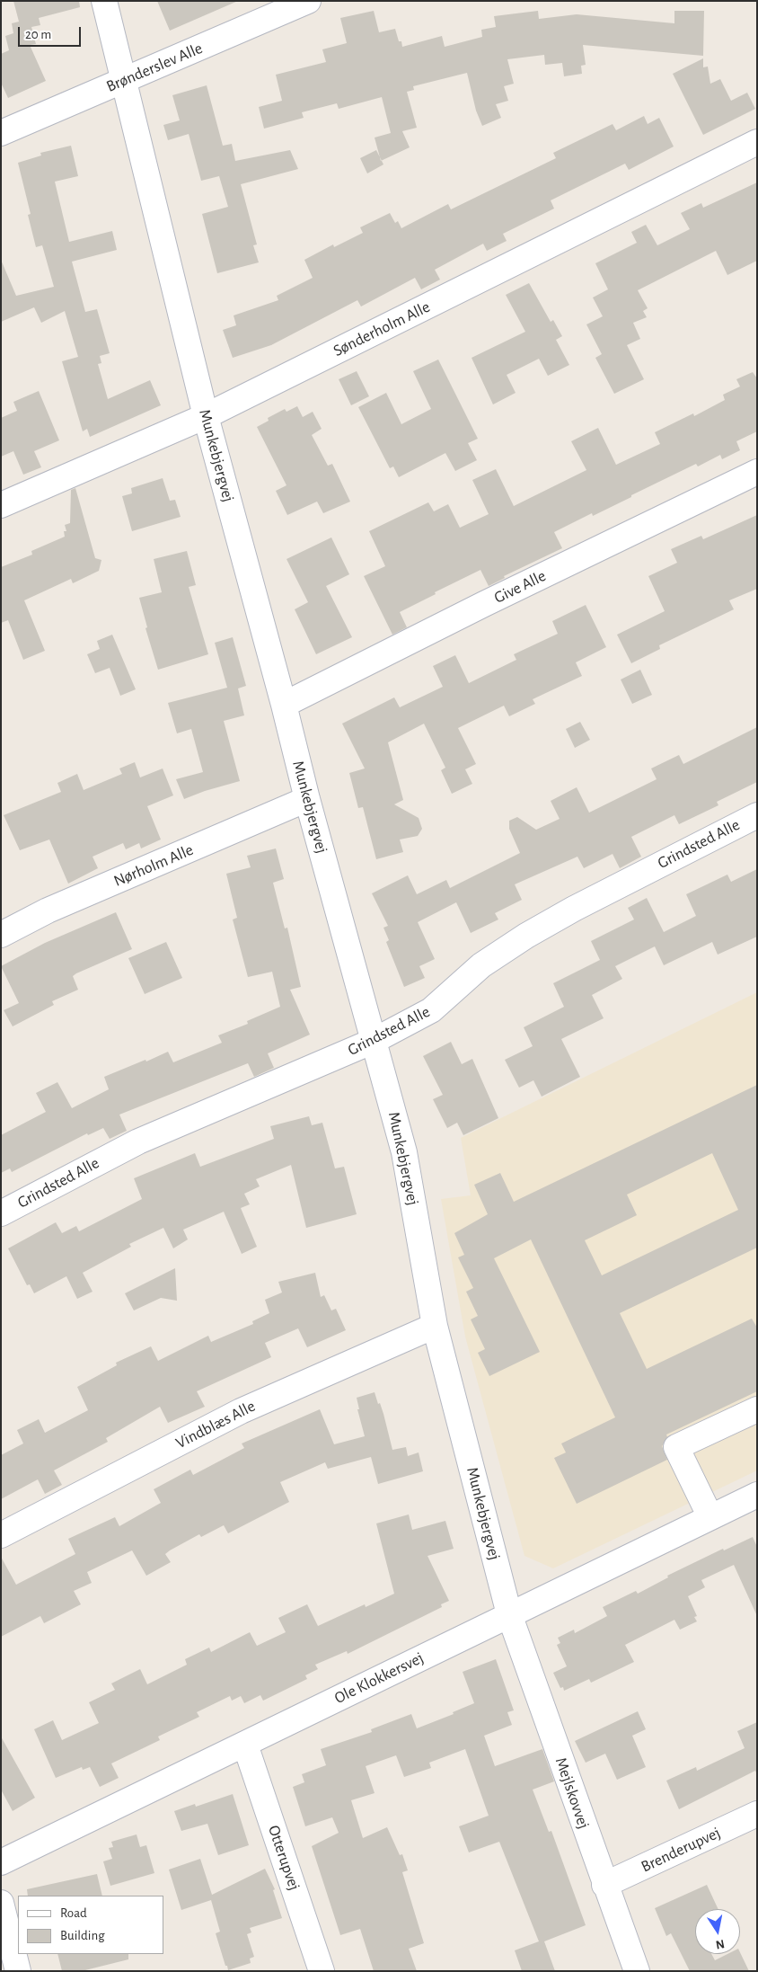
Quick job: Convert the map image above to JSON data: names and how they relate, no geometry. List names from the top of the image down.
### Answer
{
  "streets": {
    "street": [
      "Brønderslev Alle",
      "Sønderholm Alle",
      "Munkebjergvej",
      "Give Alle",
      "Grindsted Alle",
      "Nørholm Alle",
      "Vindblæs Alle",
      "Ole Klokkersvej",
      "Mejlskovvej",
      "Brenderupvej",
      "Otterupvej"
    ]
  },
  "crossings": [
    ["Brønderslev Alle", "Munkebjergvej"],
    ["Sønderholm Alle", "Munkebjergvej"],
    ["Munkebjergvej", "Give Alle"],
    ["Munkebjergvej", "Grindsted Alle"],
    ["Munkebjergvej", "Nørholm Alle"],
    ["Munkebjergvej", "Vindblæs Alle"],
    ["Munkebjergvej", "Ole Klokkersvej"],
    ["Munkebjergvej", "Mejlskovvej"],
    ["Ole Klokkersvej", "Mejlskovvej"],
    ["Ole Klokkersvej", "Otterupvej"],
    ["Mejlskovvej", "Brenderupvej"]
  ],
  "legend": ["Road", "Building"],
  "scale_bar": "20 m",
  "north": "bottom"
}
